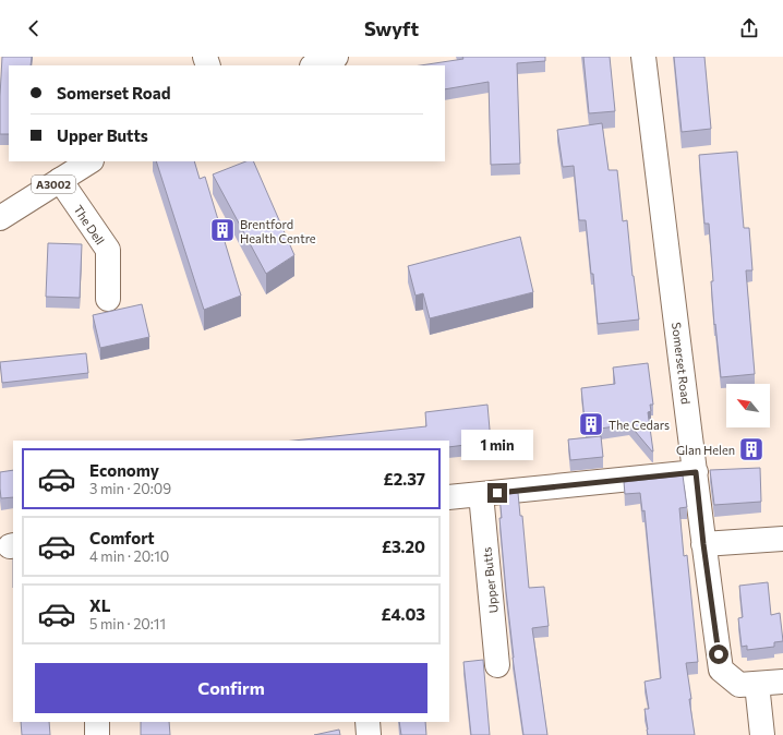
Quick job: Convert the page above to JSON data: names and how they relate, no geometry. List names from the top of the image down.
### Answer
{
  "streets": {
    "street": [
      "A3002",
      "The Dell",
      "Somerset Road",
      "Upper Butts"
    ]
  },
  "crossings": [
    ["A3002", "The Dell"]
  ],
  "places": {
    "building": ["Brentford Health Centre", "The Cedars", "Glan Helen"]
  },
  "north": "top left",
  "page": {
    "header": "Swyft",
    "banner": ["Somerset Road", "Upper Butts"],
    "bubble": "1 min",
    "list": [
      {
        "name": "Economy",
        "note": "3 min · 20:09",
        "value": "£2.37"
      },
      {
        "name": "Comfort",
        "note": "4 min · 20:10",
        "value": "£3.20"
      },
      {
        "name": "XL",
        "note": "5 min · 20:11",
        "value": "£4.03"
      }
    ],
    "buttons": "Confirm"
  }
}
